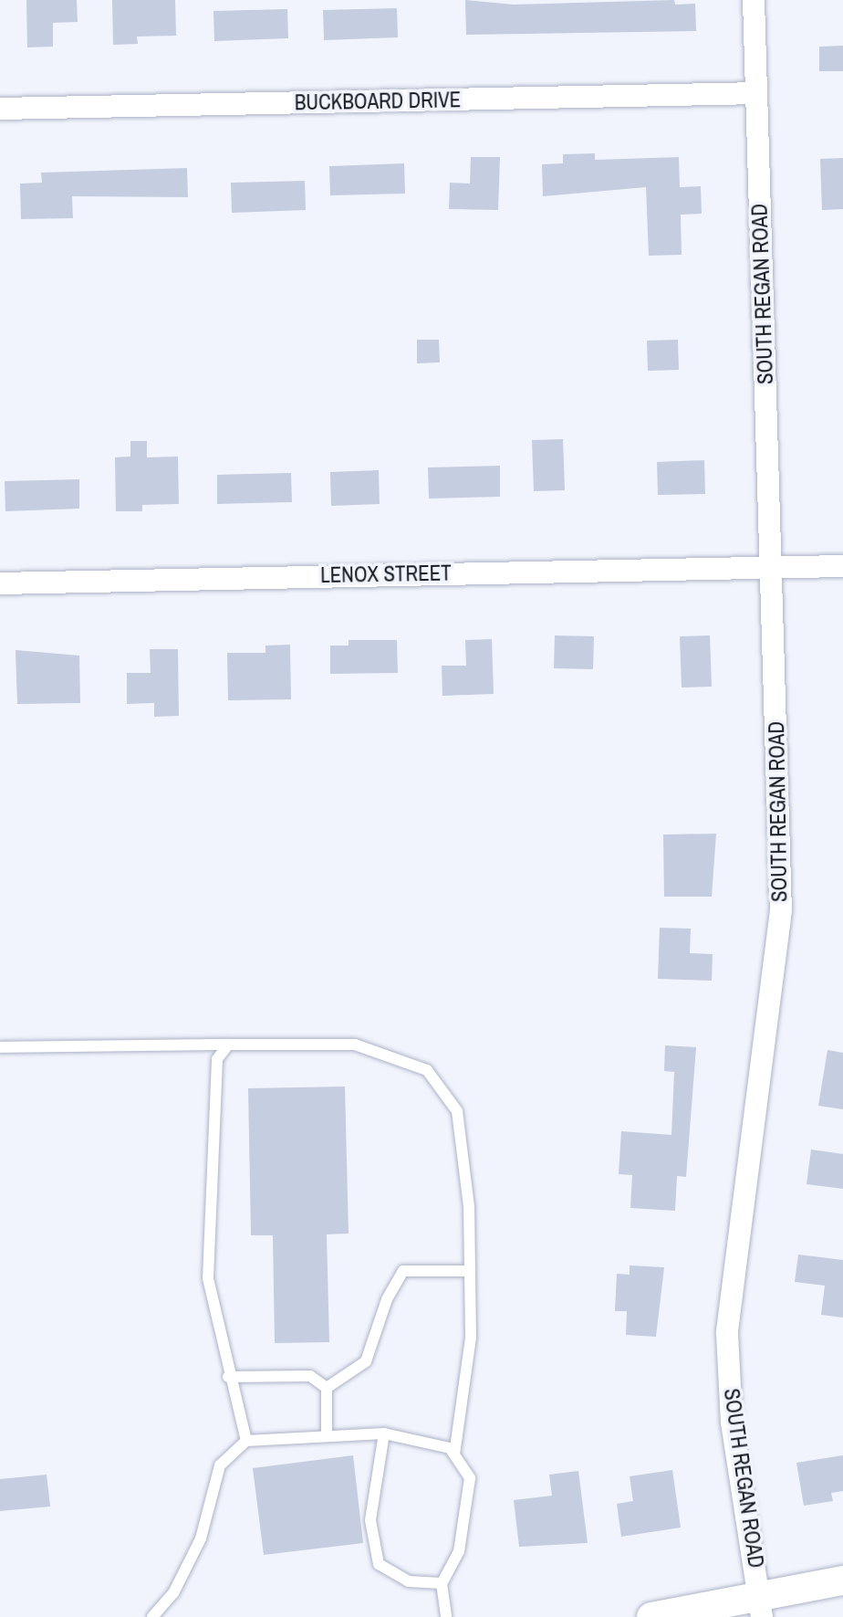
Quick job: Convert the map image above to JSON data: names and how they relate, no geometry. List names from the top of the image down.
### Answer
{
  "streets": {
    "street": ["BUCKBOARD DRIVE", "SOUTH REGAN ROAD", "LENOX STREET"]
  },
  "crossings": [
    ["BUCKBOARD DRIVE", "SOUTH REGAN ROAD"],
    ["SOUTH REGAN ROAD", "LENOX STREET"]
  ]
}
